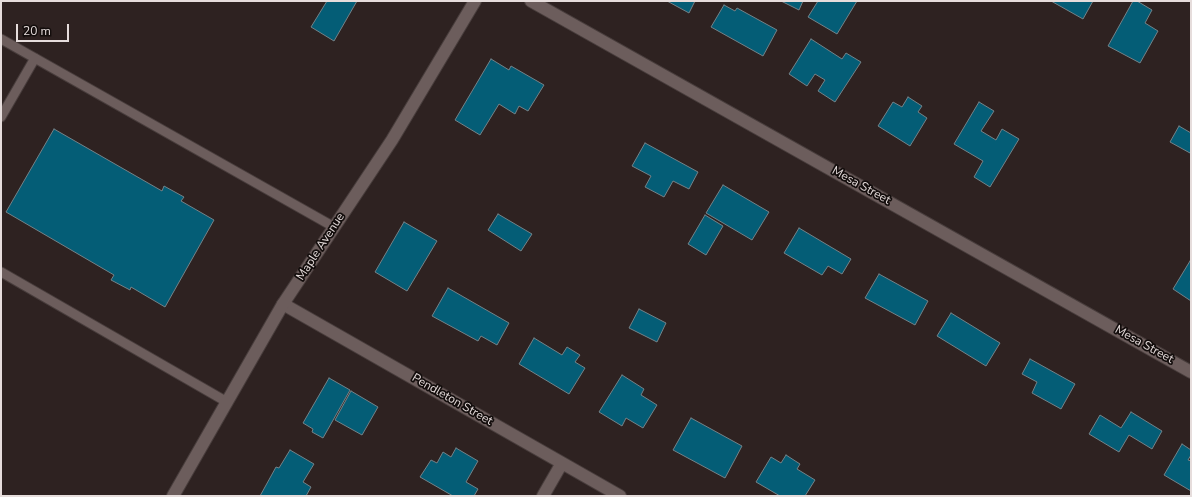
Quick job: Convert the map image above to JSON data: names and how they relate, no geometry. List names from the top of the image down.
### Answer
{
  "streets": {
    "street": ["Mesa Street", "Maple Avenue", "Pendleton Street"]
  },
  "crossings": [
    ["Maple Avenue", "Pendleton Street"]
  ],
  "scale_bar": "20 m"
}
